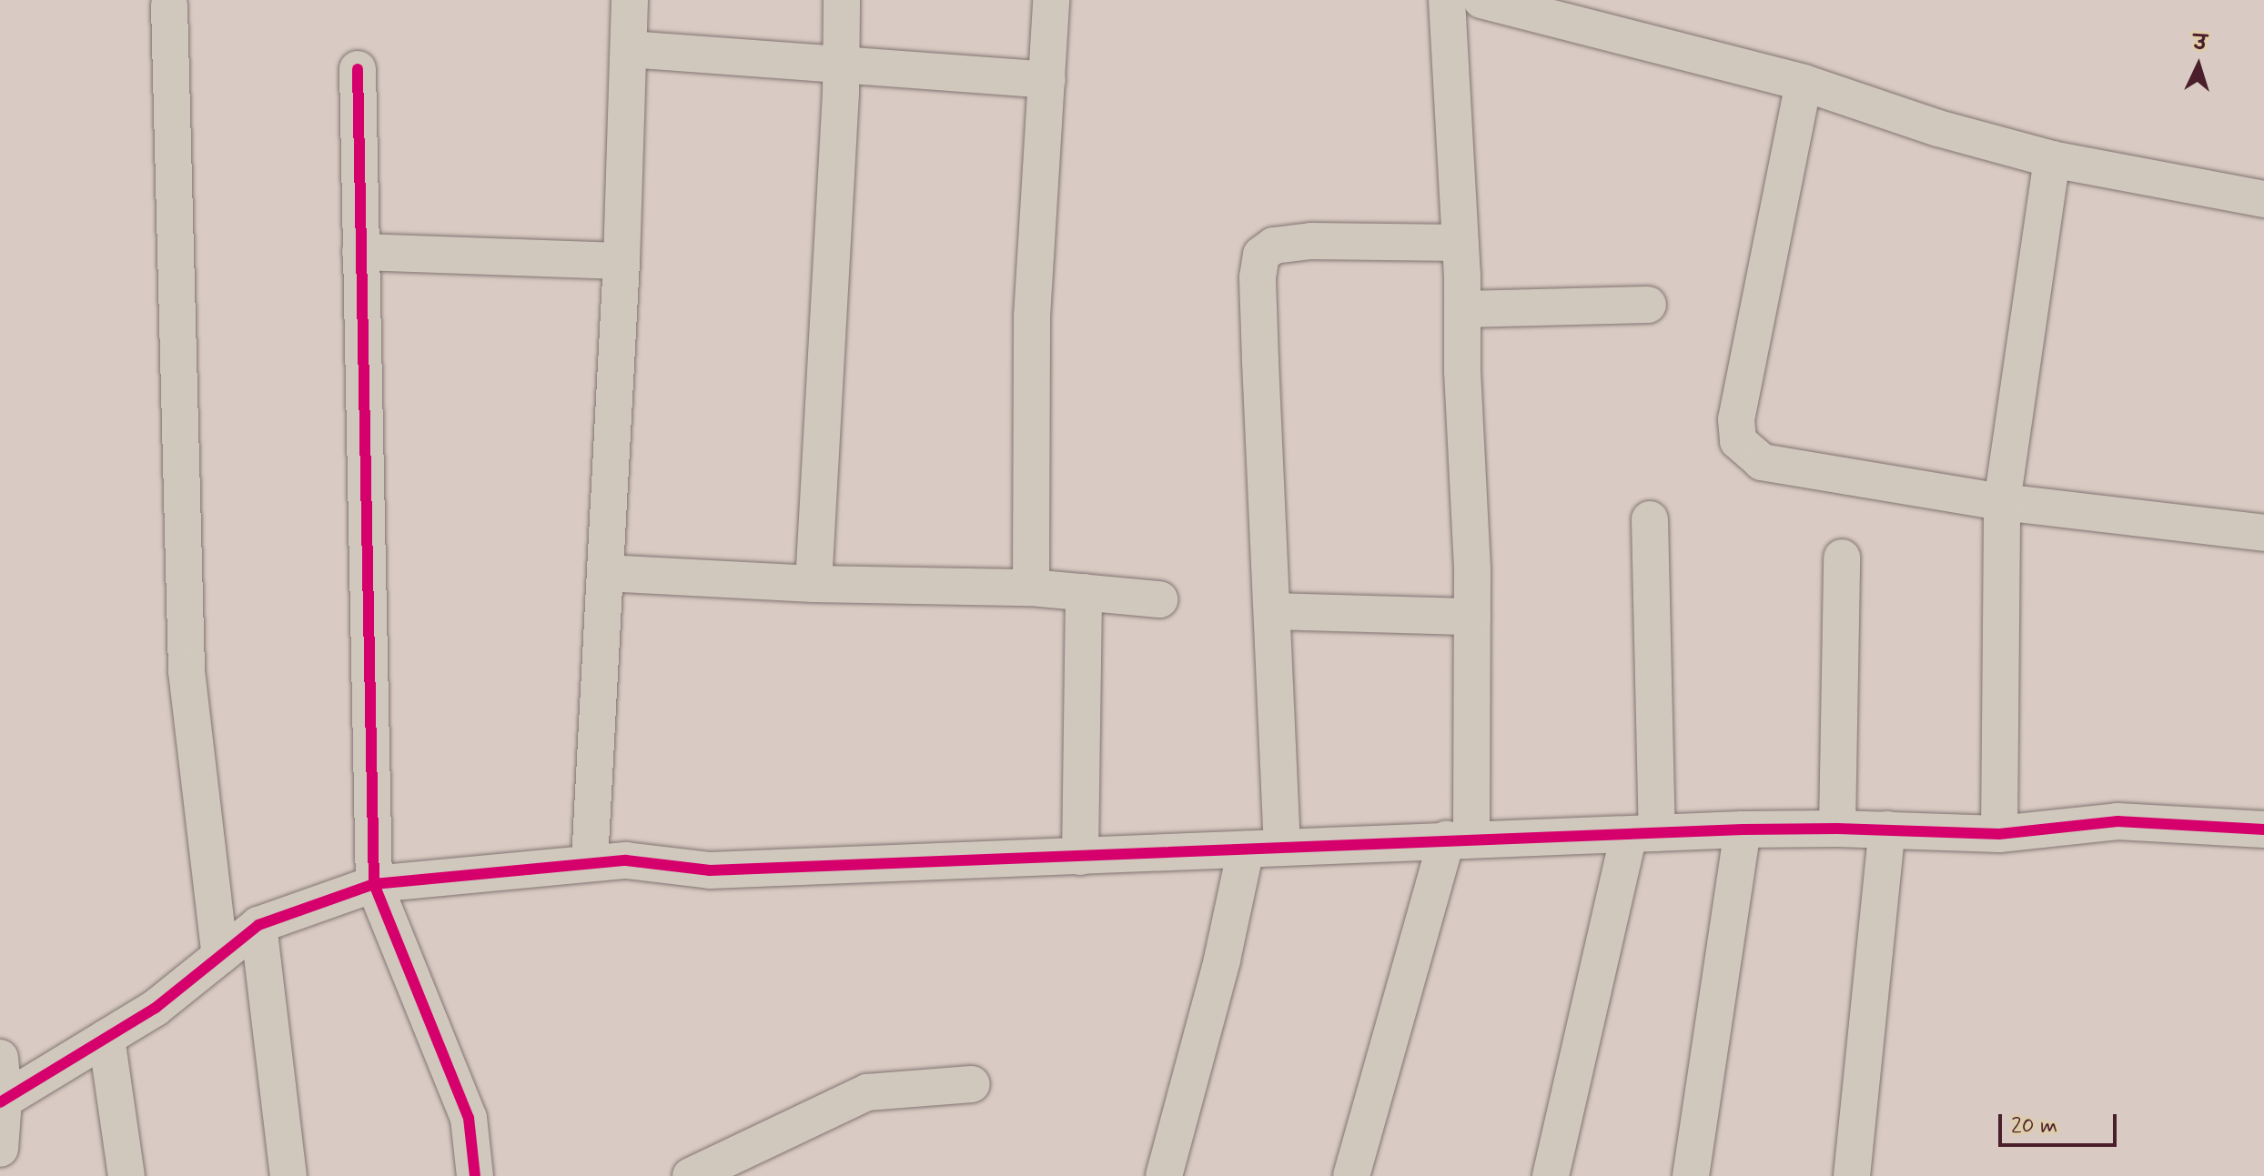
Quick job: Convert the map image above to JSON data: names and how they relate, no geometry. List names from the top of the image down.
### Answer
{
  "scale_bar": "20 m",
  "north": "top"
}
